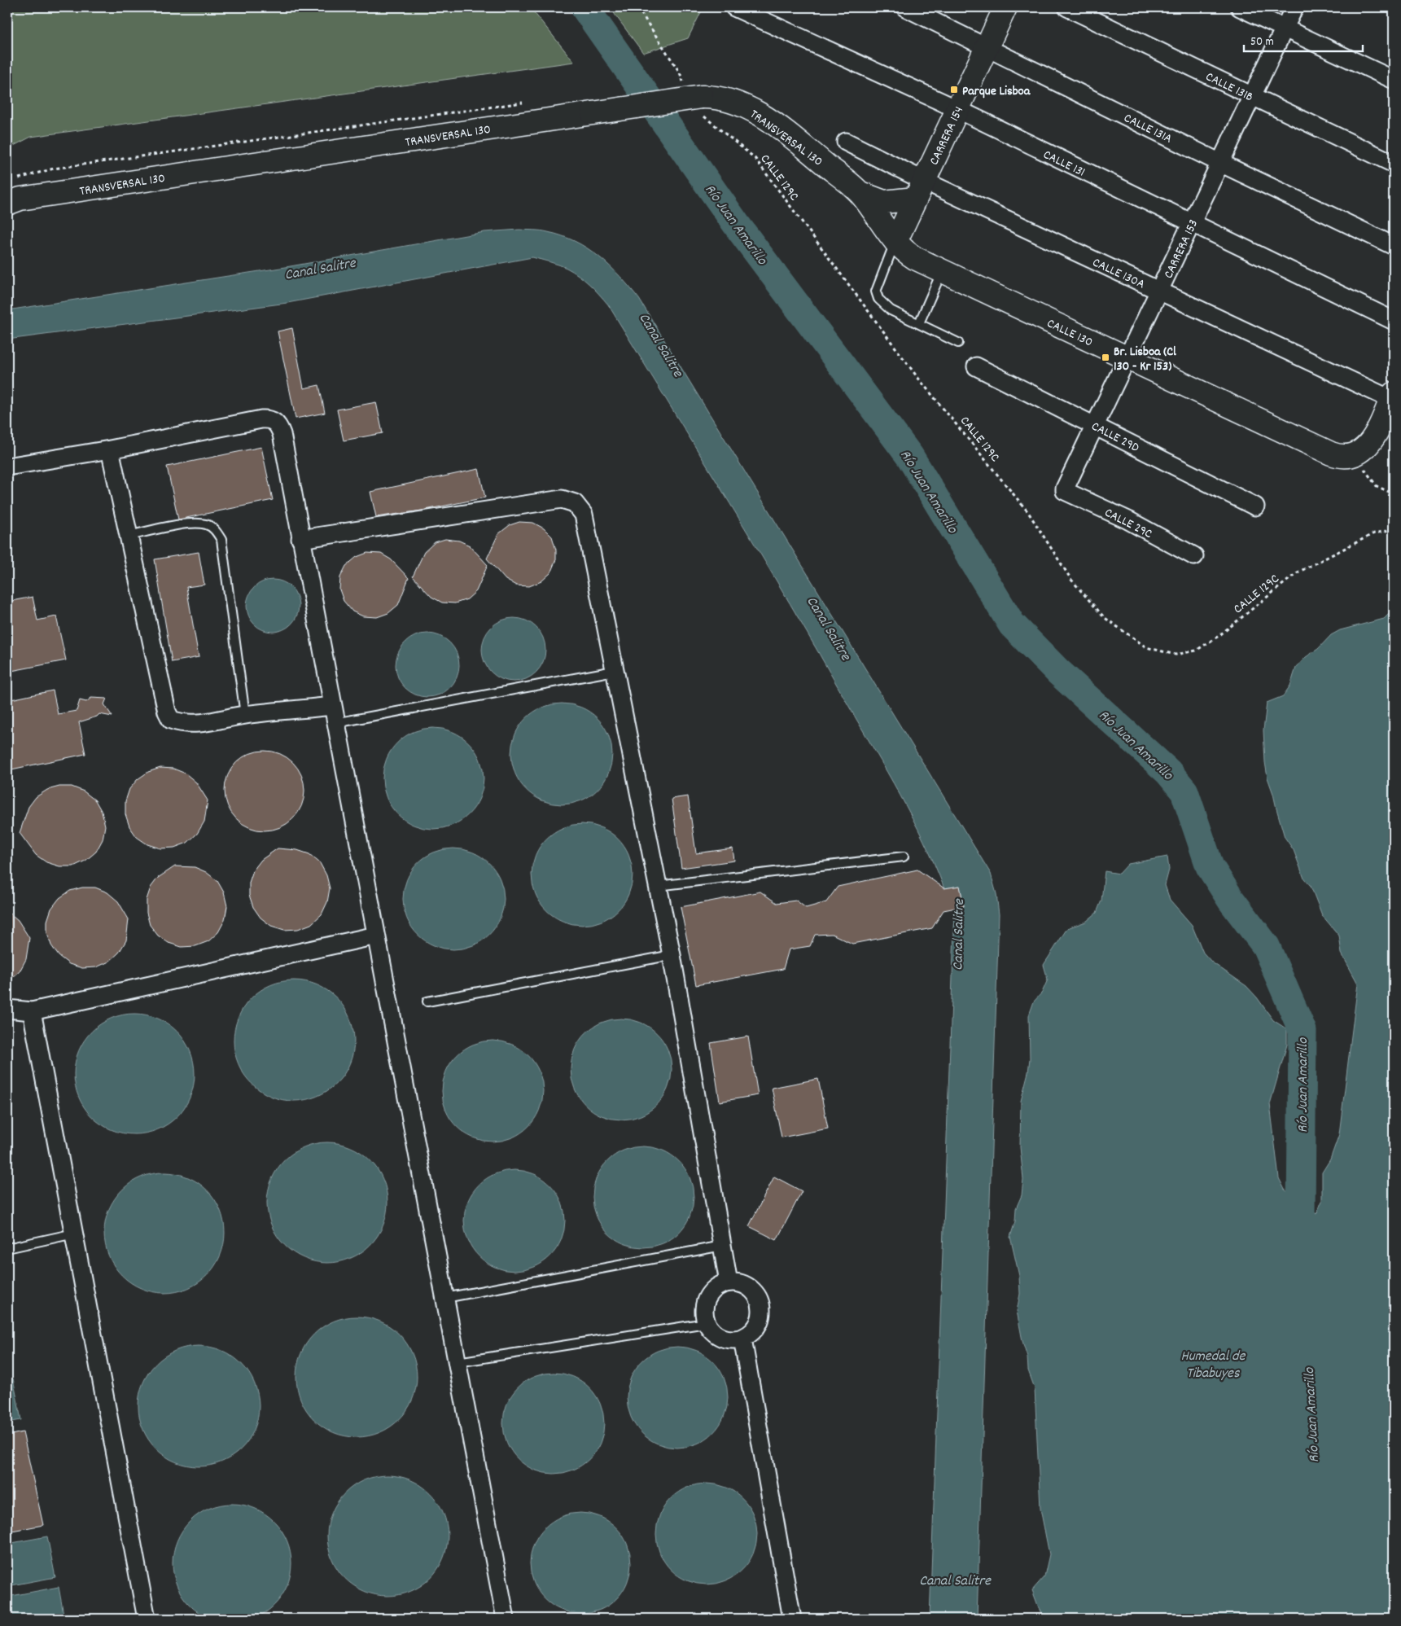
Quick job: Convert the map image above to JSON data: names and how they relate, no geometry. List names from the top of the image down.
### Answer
{
  "streets": {
    "main road": ["TRANSVERSAL 130", "CARRERA 154", "CALLE 130"],
    "street": [
      "CALLE 131B",
      "CALLE 131A",
      "CALLE 131",
      "CARRERA 153",
      "CALLE 130A",
      "CALLE 29D",
      "CALLE 29C"
    ],
    "path": ["CALLE 129C"]
  },
  "crossings": [
    ["CALLE 131B", "CARRERA 153"],
    ["CALLE 131A", "CARRERA 154"],
    ["CALLE 131A", "CARRERA 153"],
    ["TRANSVERSAL 130", "CARRERA 154"],
    ["TRANSVERSAL 130", "CALLE 129C"],
    ["TRANSVERSAL 130", "CALLE 130A"],
    ["TRANSVERSAL 130", "CALLE 130"],
    ["CARRERA 154", "CALLE 131"],
    ["CARRERA 154", "CALLE 130A"],
    ["CARRERA 154", "CALLE 130"],
    ["CALLE 131", "CARRERA 153"],
    ["CARRERA 153", "CALLE 130A"],
    ["CARRERA 153", "CALLE 130"],
    ["CARRERA 153", "CALLE 29D"],
    ["CARRERA 153", "CALLE 29C"]
  ],
  "water": ["Río Juan Amarillo", "Canal Salitre", "Humedal de Tibabuyes"],
  "places": {
    "transit": ["Parque Lisboa", "Br. Lisboa (Cl 130 - Kr 153)"]
  },
  "scale_bar": "50 m"
}
